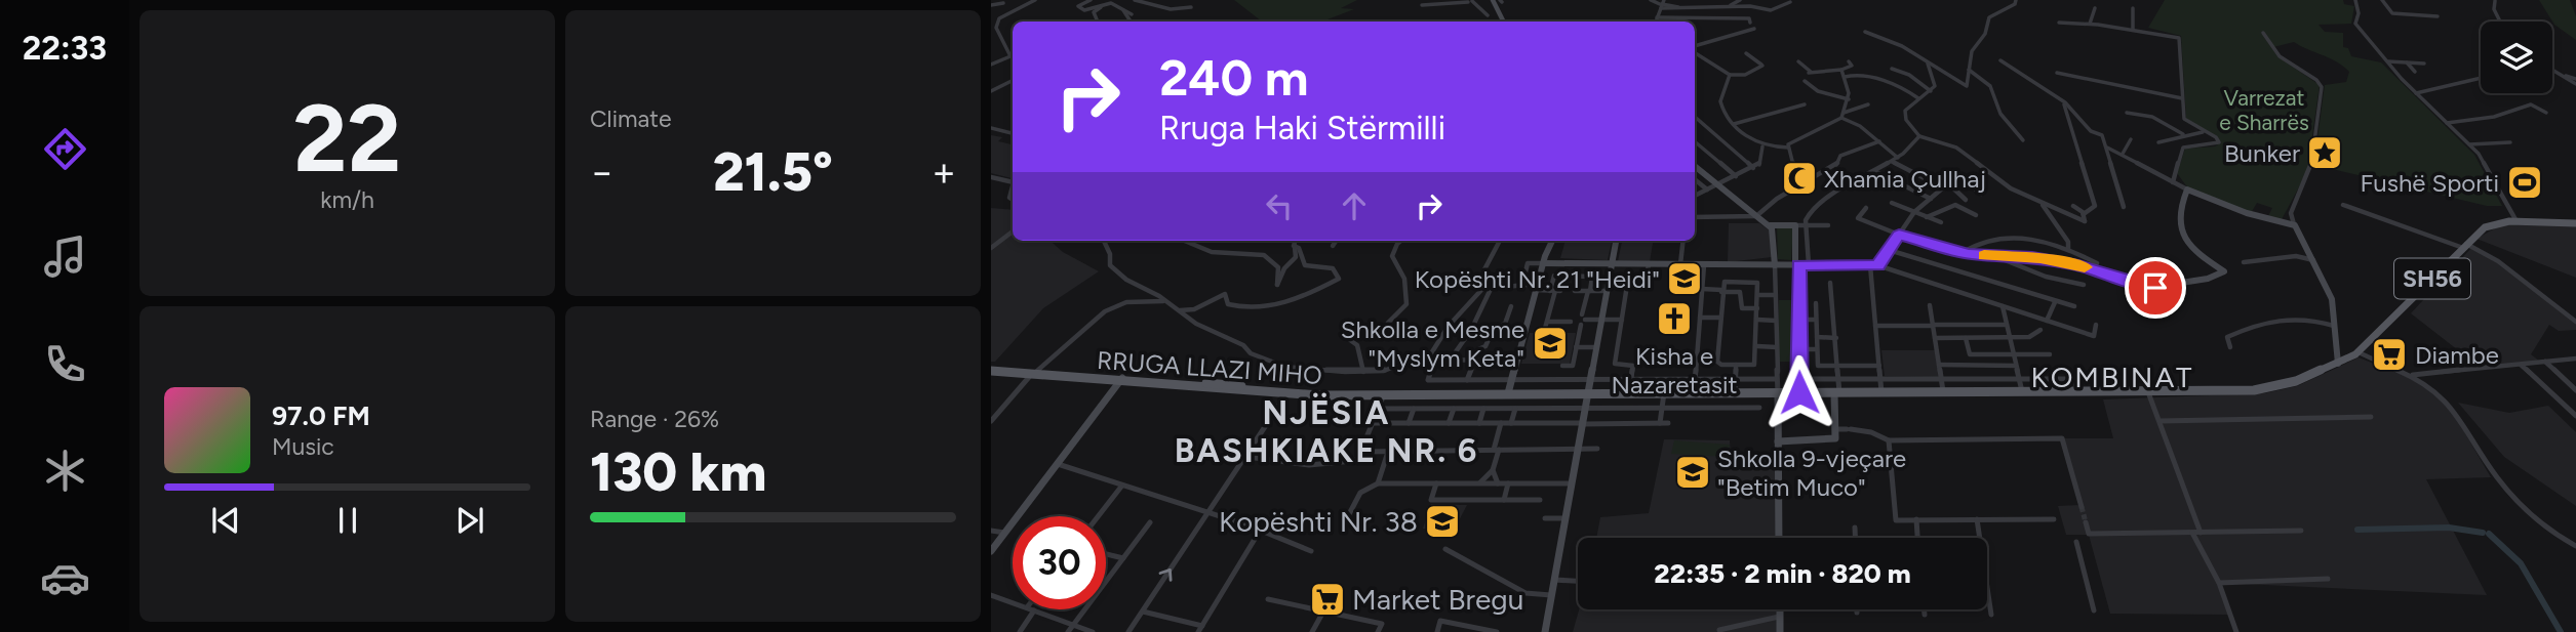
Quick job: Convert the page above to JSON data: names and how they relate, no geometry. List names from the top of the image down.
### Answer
{
  "streets": {
    "main road": ["SH56", "RRUGA LLAZI MIHO"]
  },
  "crossings": [
    ["SH56", "RRUGA LLAZI MIHO"]
  ],
  "districts": ["KOMBINAT", "NJËSIA BASHKIAKE NR. 6"],
  "parks": ["Varrezat e Sharrës"],
  "places": {
    "place": ["Bunker"],
    "mosque": ["Xhamia Çullhaj"],
    "sports": ["Fushë Sporti"],
    "school or university": [
      "Kopështi Nr. 21 \"Heidi\"",
      "Shkolla e Mesme \"Myslym Keta\"",
      "Shkolla 9-vjeçare \"Betim Muco\"",
      "Kopështi Nr. 38"
    ],
    "church": ["Kisha e Nazaretasit"],
    "supermarket": ["Diambe", "Market Bregu"]
  },
  "page": {
    "tabs": "22:33",
    "tile": [
      ["22", "km/h"],
      "Climate",
      ["Range · 26%", "130 km"]
    ],
    "turn": ["240 m", "Rruga Haki Stërmilli"],
    "heat": ["−", "21.5°", "+"],
    "song": ["97.0 FM", "Music"],
    "limit": "30",
    "trip": "22:35 · 2 min · 820 m"
  }
}
